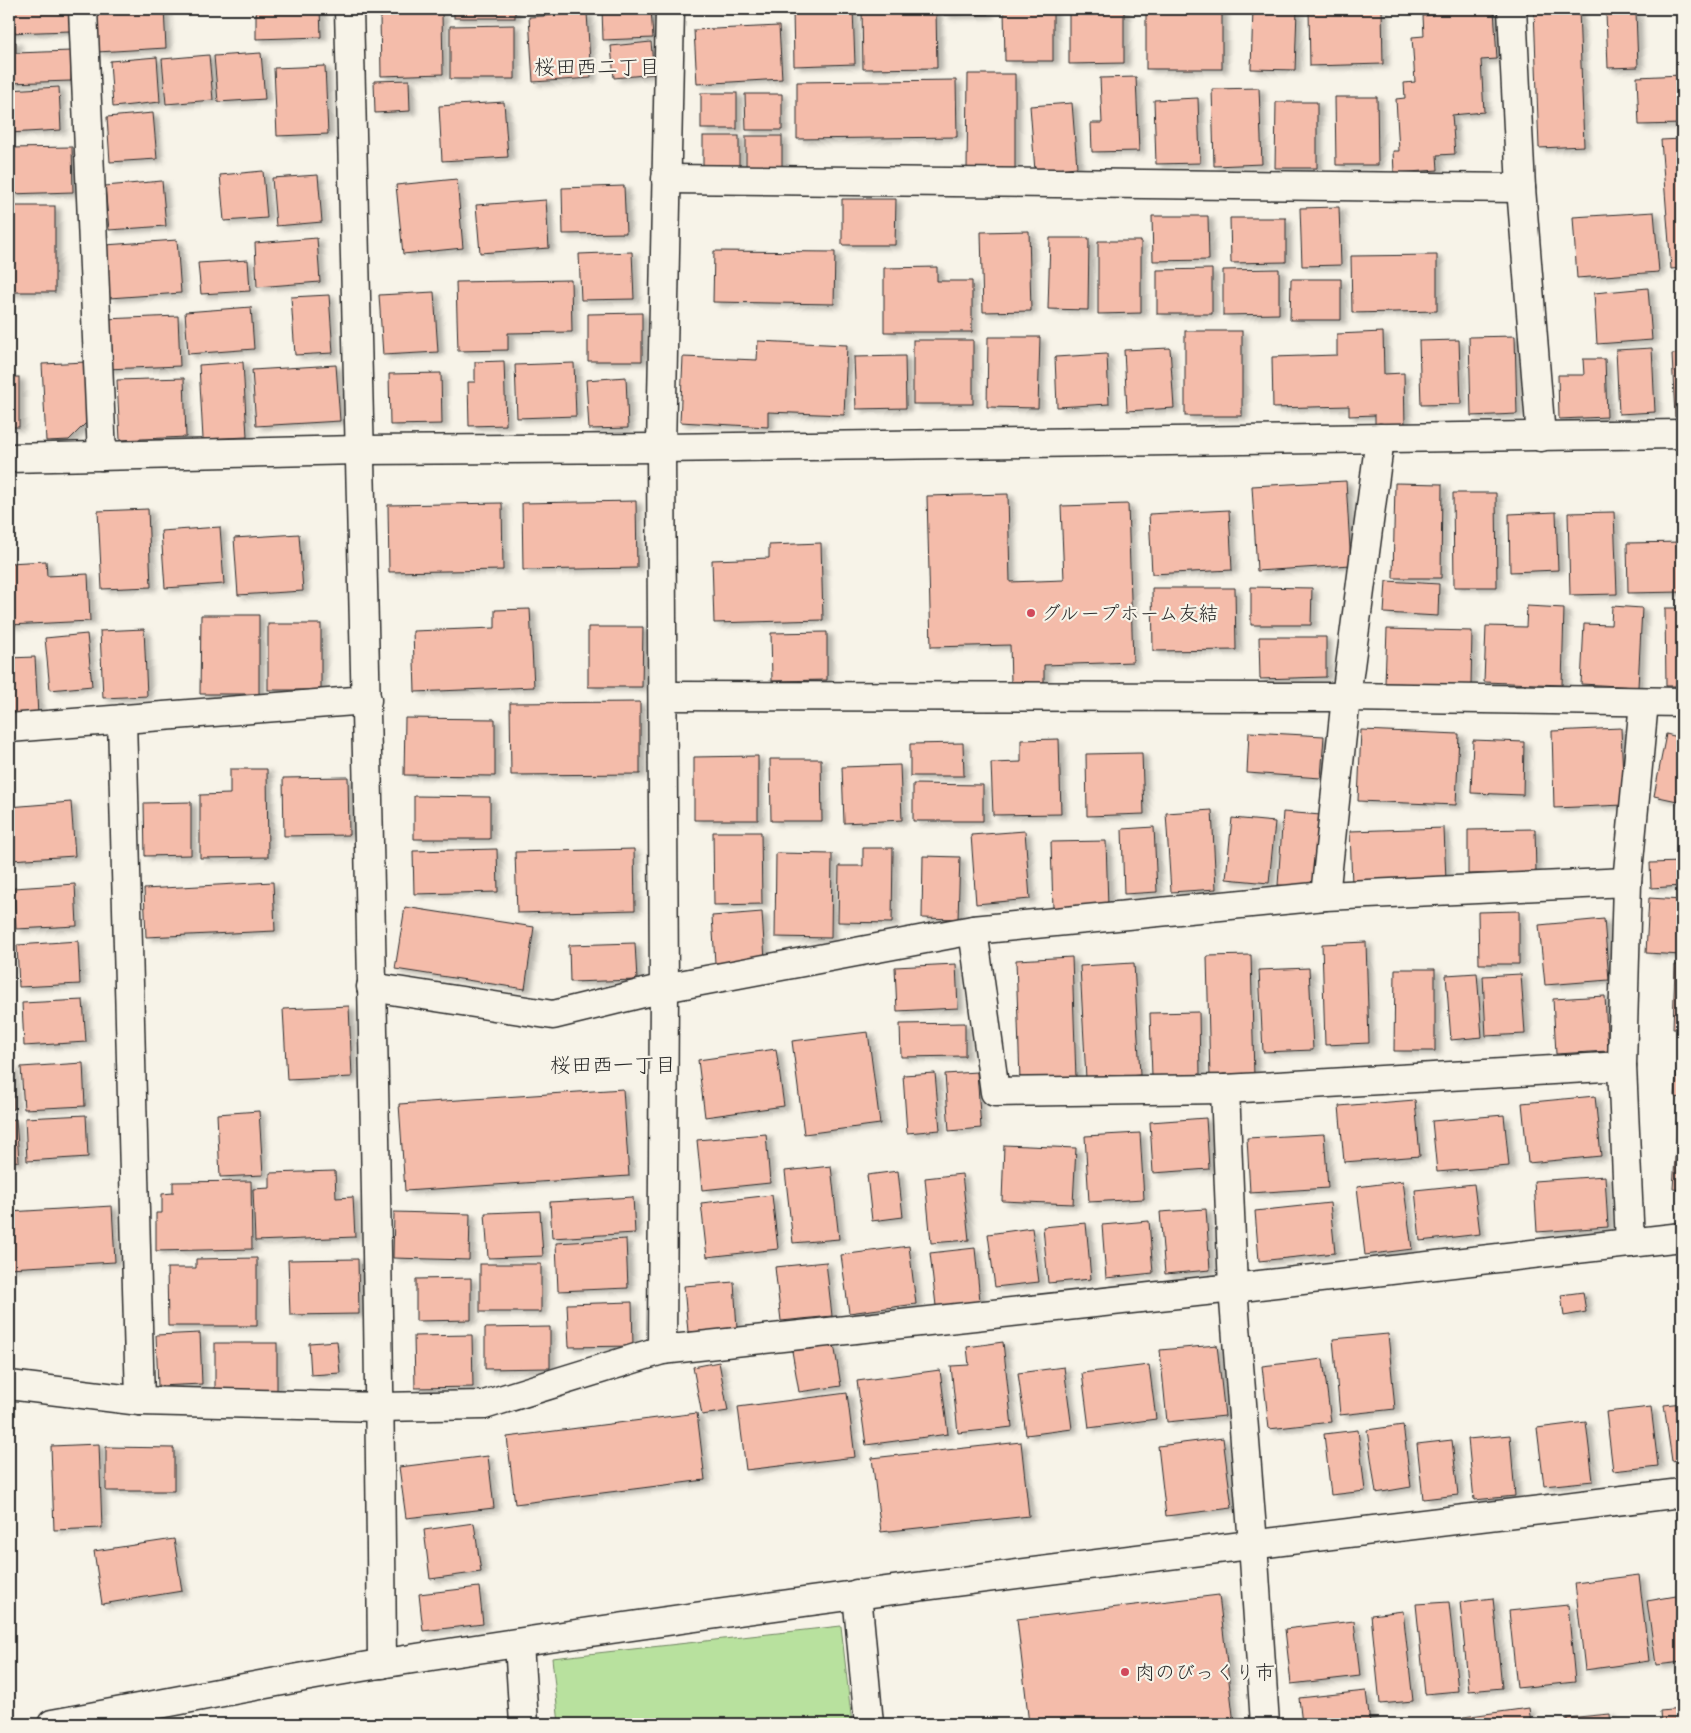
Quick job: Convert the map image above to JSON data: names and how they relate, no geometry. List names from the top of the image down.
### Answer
{
  "districts": ["桜田西二丁目", "桜田西一丁目"],
  "places": ["グループホーム友結", "肉のびっくり市"]
}
